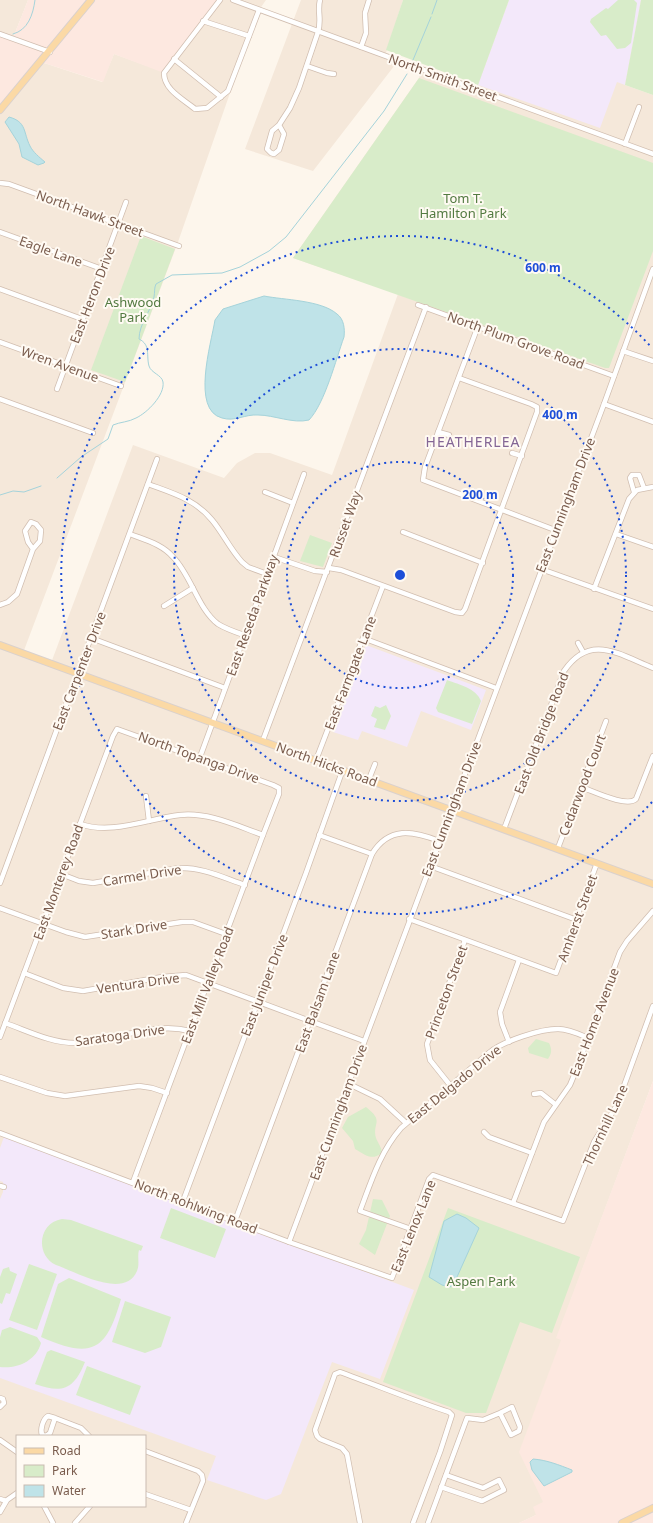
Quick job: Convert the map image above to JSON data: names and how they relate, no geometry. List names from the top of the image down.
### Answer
{
  "streets": {
    "main road": ["North Hicks Road"],
    "street": [
      "North Smith Street",
      "North Hawk Street",
      "Eagle Lane",
      "East Heron Drive",
      "North Plum Grove Road",
      "Wren Avenue",
      "East Cunningham Drive",
      "Russet Way",
      "East Reseda Parkway",
      "East Carpenter Drive",
      "East Farmgate Lane",
      "East Old Bridge Road",
      "North Topanga Drive",
      "Cedarwood Court",
      "Carmel Drive",
      "East Monterey Road",
      "Amherst Street",
      "Stark Drive",
      "Ventura Drive",
      "East Mill Valley Road",
      "East Juniper Drive",
      "Princeton Street",
      "East Balsam Lane",
      "East Home Avenue",
      "Saratoga Drive",
      "East Delgado Drive",
      "Thornhill Lane",
      "North Rohlwing Road",
      "East Lenox Lane"
    ]
  },
  "crossings": [
    ["North Hawk Street", "East Heron Drive"],
    ["Eagle Lane", "East Heron Drive"],
    ["East Heron Drive", "Wren Avenue"],
    ["North Plum Grove Road", "East Cunningham Drive"],
    ["North Plum Grove Road", "Russet Way"],
    ["East Cunningham Drive", "North Hicks Road"],
    ["East Cunningham Drive", "Ventura Drive"],
    ["East Cunningham Drive", "East Balsam Lane"],
    ["East Cunningham Drive", "North Rohlwing Road"],
    ["Russet Way", "North Hicks Road"],
    ["East Reseda Parkway", "North Topanga Drive"],
    ["East Reseda Parkway", "North Hicks Road"],
    ["East Carpenter Drive", "North Hicks Road"],
    ["East Farmgate Lane", "North Hicks Road"],
    ["East Old Bridge Road", "North Hicks Road"],
    ["North Topanga Drive", "East Monterey Road"],
    ["North Topanga Drive", "East Mill Valley Road"],
    ["North Hicks Road", "Cedarwood Court"],
    ["North Hicks Road", "Amherst Street"],
    ["North Hicks Road", "East Juniper Drive"],
    ["Carmel Drive", "East Monterey Road"],
    ["Carmel Drive", "East Mill Valley Road"],
    ["East Monterey Road", "Stark Drive"],
    ["East Monterey Road", "Ventura Drive"],
    ["East Monterey Road", "Saratoga Drive"],
    ["Stark Drive", "East Mill Valley Road"],
    ["Ventura Drive", "East Mill Valley Road"],
    ["Ventura Drive", "East Juniper Drive"],
    ["Ventura Drive", "East Balsam Lane"],
    ["East Mill Valley Road", "Saratoga Drive"],
    ["East Mill Valley Road", "North Rohlwing Road"],
    ["East Juniper Drive", "North Rohlwing Road"],
    ["Princeton Street", "East Delgado Drive"],
    ["East Balsam Lane", "North Rohlwing Road"],
    ["East Home Avenue", "East Delgado Drive"],
    ["East Home Avenue", "Thornhill Lane"],
    ["East Home Avenue", "East Lenox Lane"],
    ["East Delgado Drive", "East Lenox Lane"],
    ["Thornhill Lane", "East Lenox Lane"],
    ["North Rohlwing Road", "East Lenox Lane"]
  ],
  "districts": ["HEATHERLEA"],
  "parks": ["Tom T. Hamilton Park", "Ashwood Park", "Aspen Park"],
  "legend": ["Road", "Park", "Water"],
  "rings": ["600 m", "400 m", "200 m"]
}
